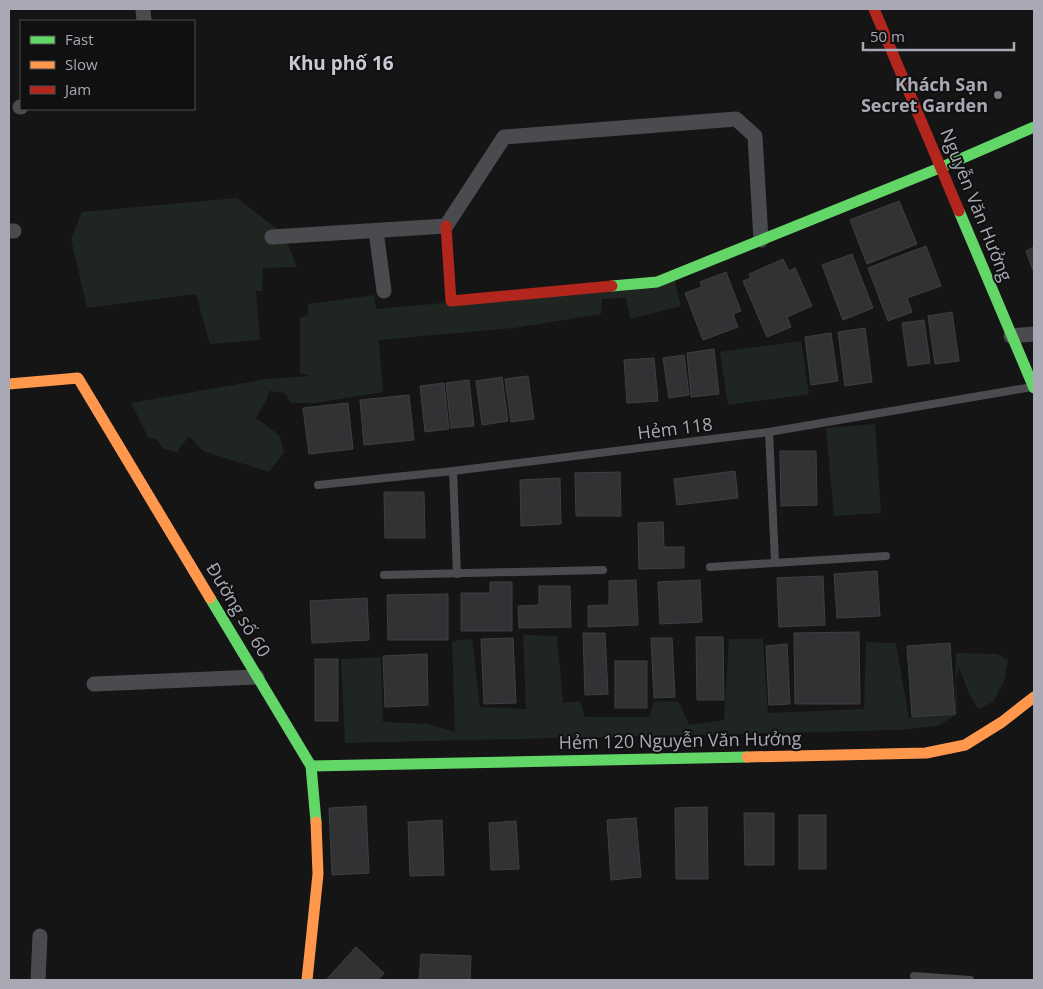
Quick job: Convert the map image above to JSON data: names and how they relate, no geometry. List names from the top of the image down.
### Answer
{
  "streets": {
    "street": ["Nguyễn Văn Hưởng", "Đường số 60", "Hẻm 120 Nguyễn Văn Hưởng"],
    "lane": ["Hẻm 118"]
  },
  "crossings": [
    ["Nguyễn Văn Hưởng", "Hẻm 118"],
    ["Đường số 60", "Hẻm 120 Nguyễn Văn Hưởng"]
  ],
  "districts": ["Khu phố 16"],
  "places": ["Khách Sạn Secret Garden"],
  "legend": ["Fast", "Slow", "Jam"],
  "scale_bar": "50 m"
}
